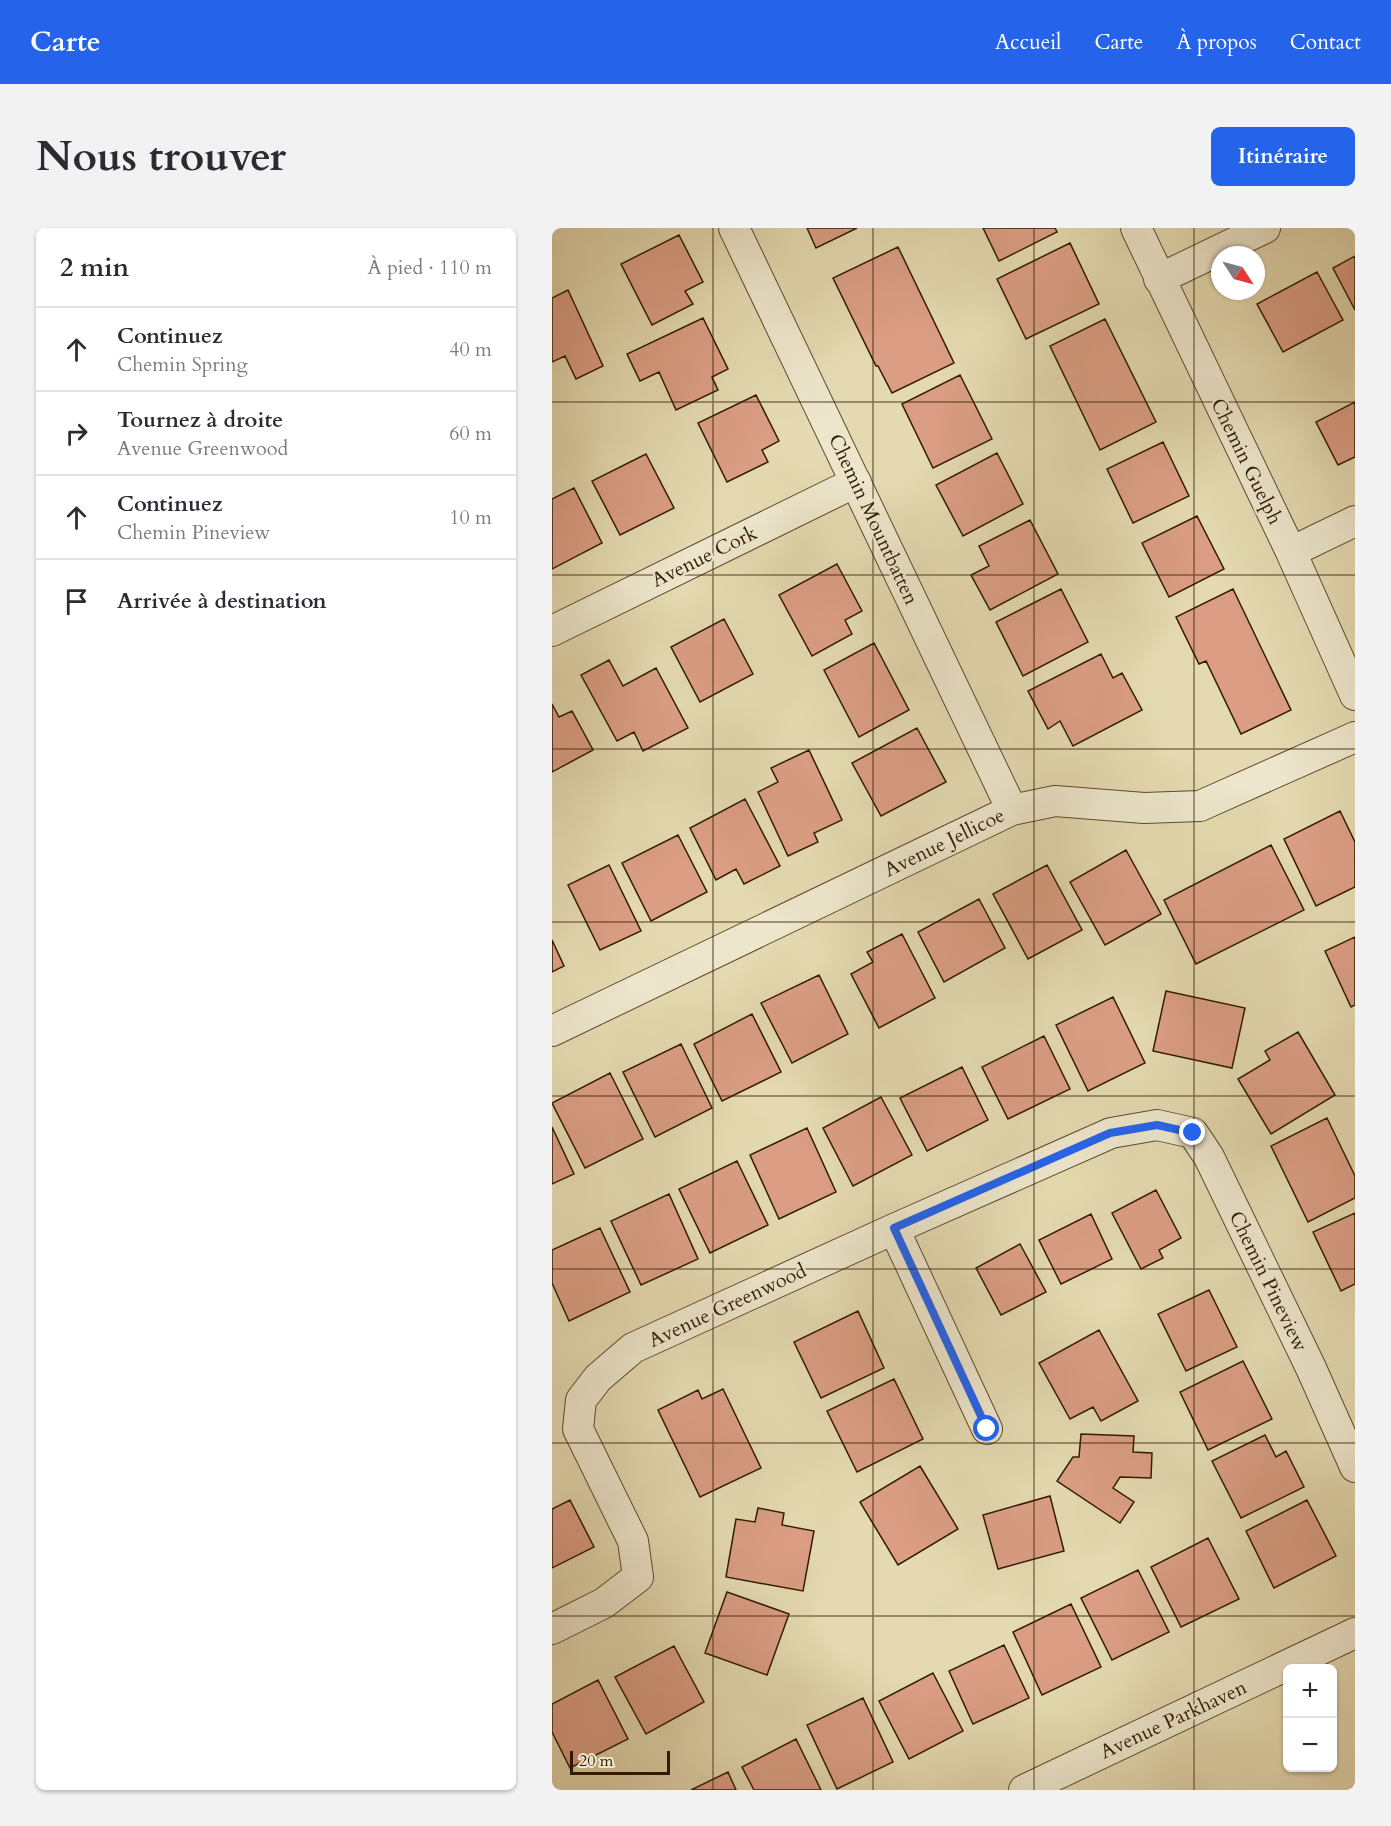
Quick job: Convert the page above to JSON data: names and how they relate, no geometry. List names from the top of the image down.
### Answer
{
  "streets": {
    "street": [
      "Chemin Guelph",
      "Chemin Mountbatten",
      "Avenue Cork",
      "Avenue Jellicoe",
      "Chemin Pineview",
      "Avenue Greenwood",
      "Avenue Parkhaven"
    ]
  },
  "crossings": [
    ["Chemin Mountbatten", "Avenue Cork"],
    ["Chemin Mountbatten", "Avenue Jellicoe"],
    ["Chemin Pineview", "Avenue Greenwood"]
  ],
  "scale_bar": "20 m",
  "north": "bottom right",
  "page": {
    "header": "Carte",
    "nav": [
      "Accueil",
      "Carte",
      "À propos",
      "Contact"
    ],
    "buttons": "Itinéraire",
    "title": "Nous trouver",
    "heading": ["2 min", "À pied · 110 m"],
    "list": [
      ["Continuez", "Chemin Spring", "40 m"],
      ["Tournez à droite", "Avenue Greenwood", "60 m"],
      ["Continuez", "Chemin Pineview", "10 m"],
      "Arrivée à destination"
    ],
    "map_buttons": ["+", "−"],
    "scale": "20 m"
  }
}
